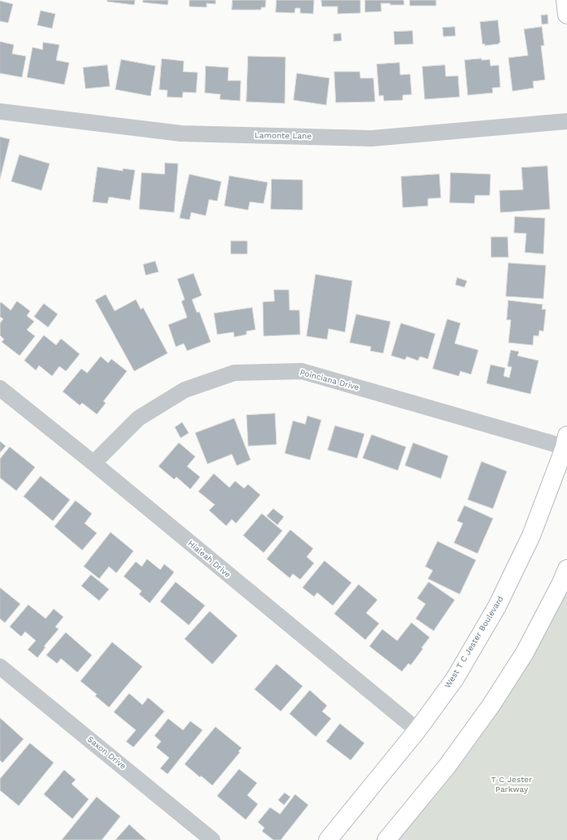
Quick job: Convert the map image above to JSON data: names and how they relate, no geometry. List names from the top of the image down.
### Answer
{
  "streets": {
    "main road": ["West T C Jester Boulevard"],
    "street": [
      "Lamonte Lane",
      "Poinciana Drive",
      "Hialeah Drive",
      "Saxon Drive"
    ]
  },
  "crossings": [
    ["Poinciana Drive", "Hialeah Drive"],
    ["Poinciana Drive", "West T C Jester Boulevard"],
    ["Hialeah Drive", "West T C Jester Boulevard"]
  ],
  "parks": ["T C Jester Parkway"]
}
